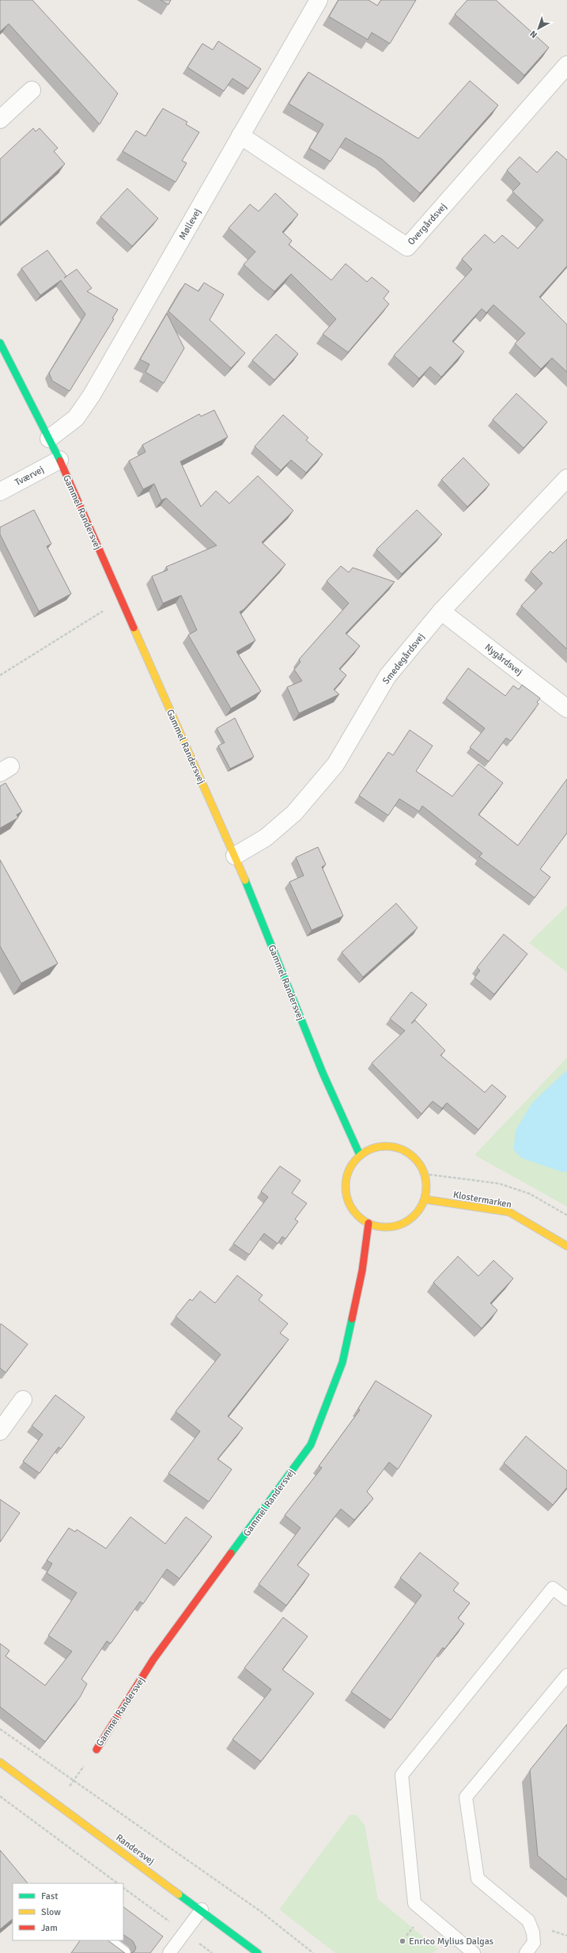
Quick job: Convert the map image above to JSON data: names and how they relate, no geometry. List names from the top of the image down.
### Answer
{
  "streets": {
    "street": [
      "Møllevej",
      "Overgårdsvej",
      "Tværvej",
      "Gammel Randersvej",
      "Smedegårdsvej",
      "Nygårdsvej",
      "Klostermarken",
      "Randersvej"
    ]
  },
  "crossings": [
    ["Møllevej", "Overgårdsvej"],
    ["Møllevej", "Gammel Randersvej"],
    ["Tværvej", "Gammel Randersvej"],
    ["Gammel Randersvej", "Smedegårdsvej"],
    ["Gammel Randersvej", "Klostermarken"],
    ["Smedegårdsvej", "Nygårdsvej"]
  ],
  "places": ["Enrico Mylius Dalgas"],
  "legend": ["Fast", "Slow", "Jam"],
  "north": "bottom left"
}
